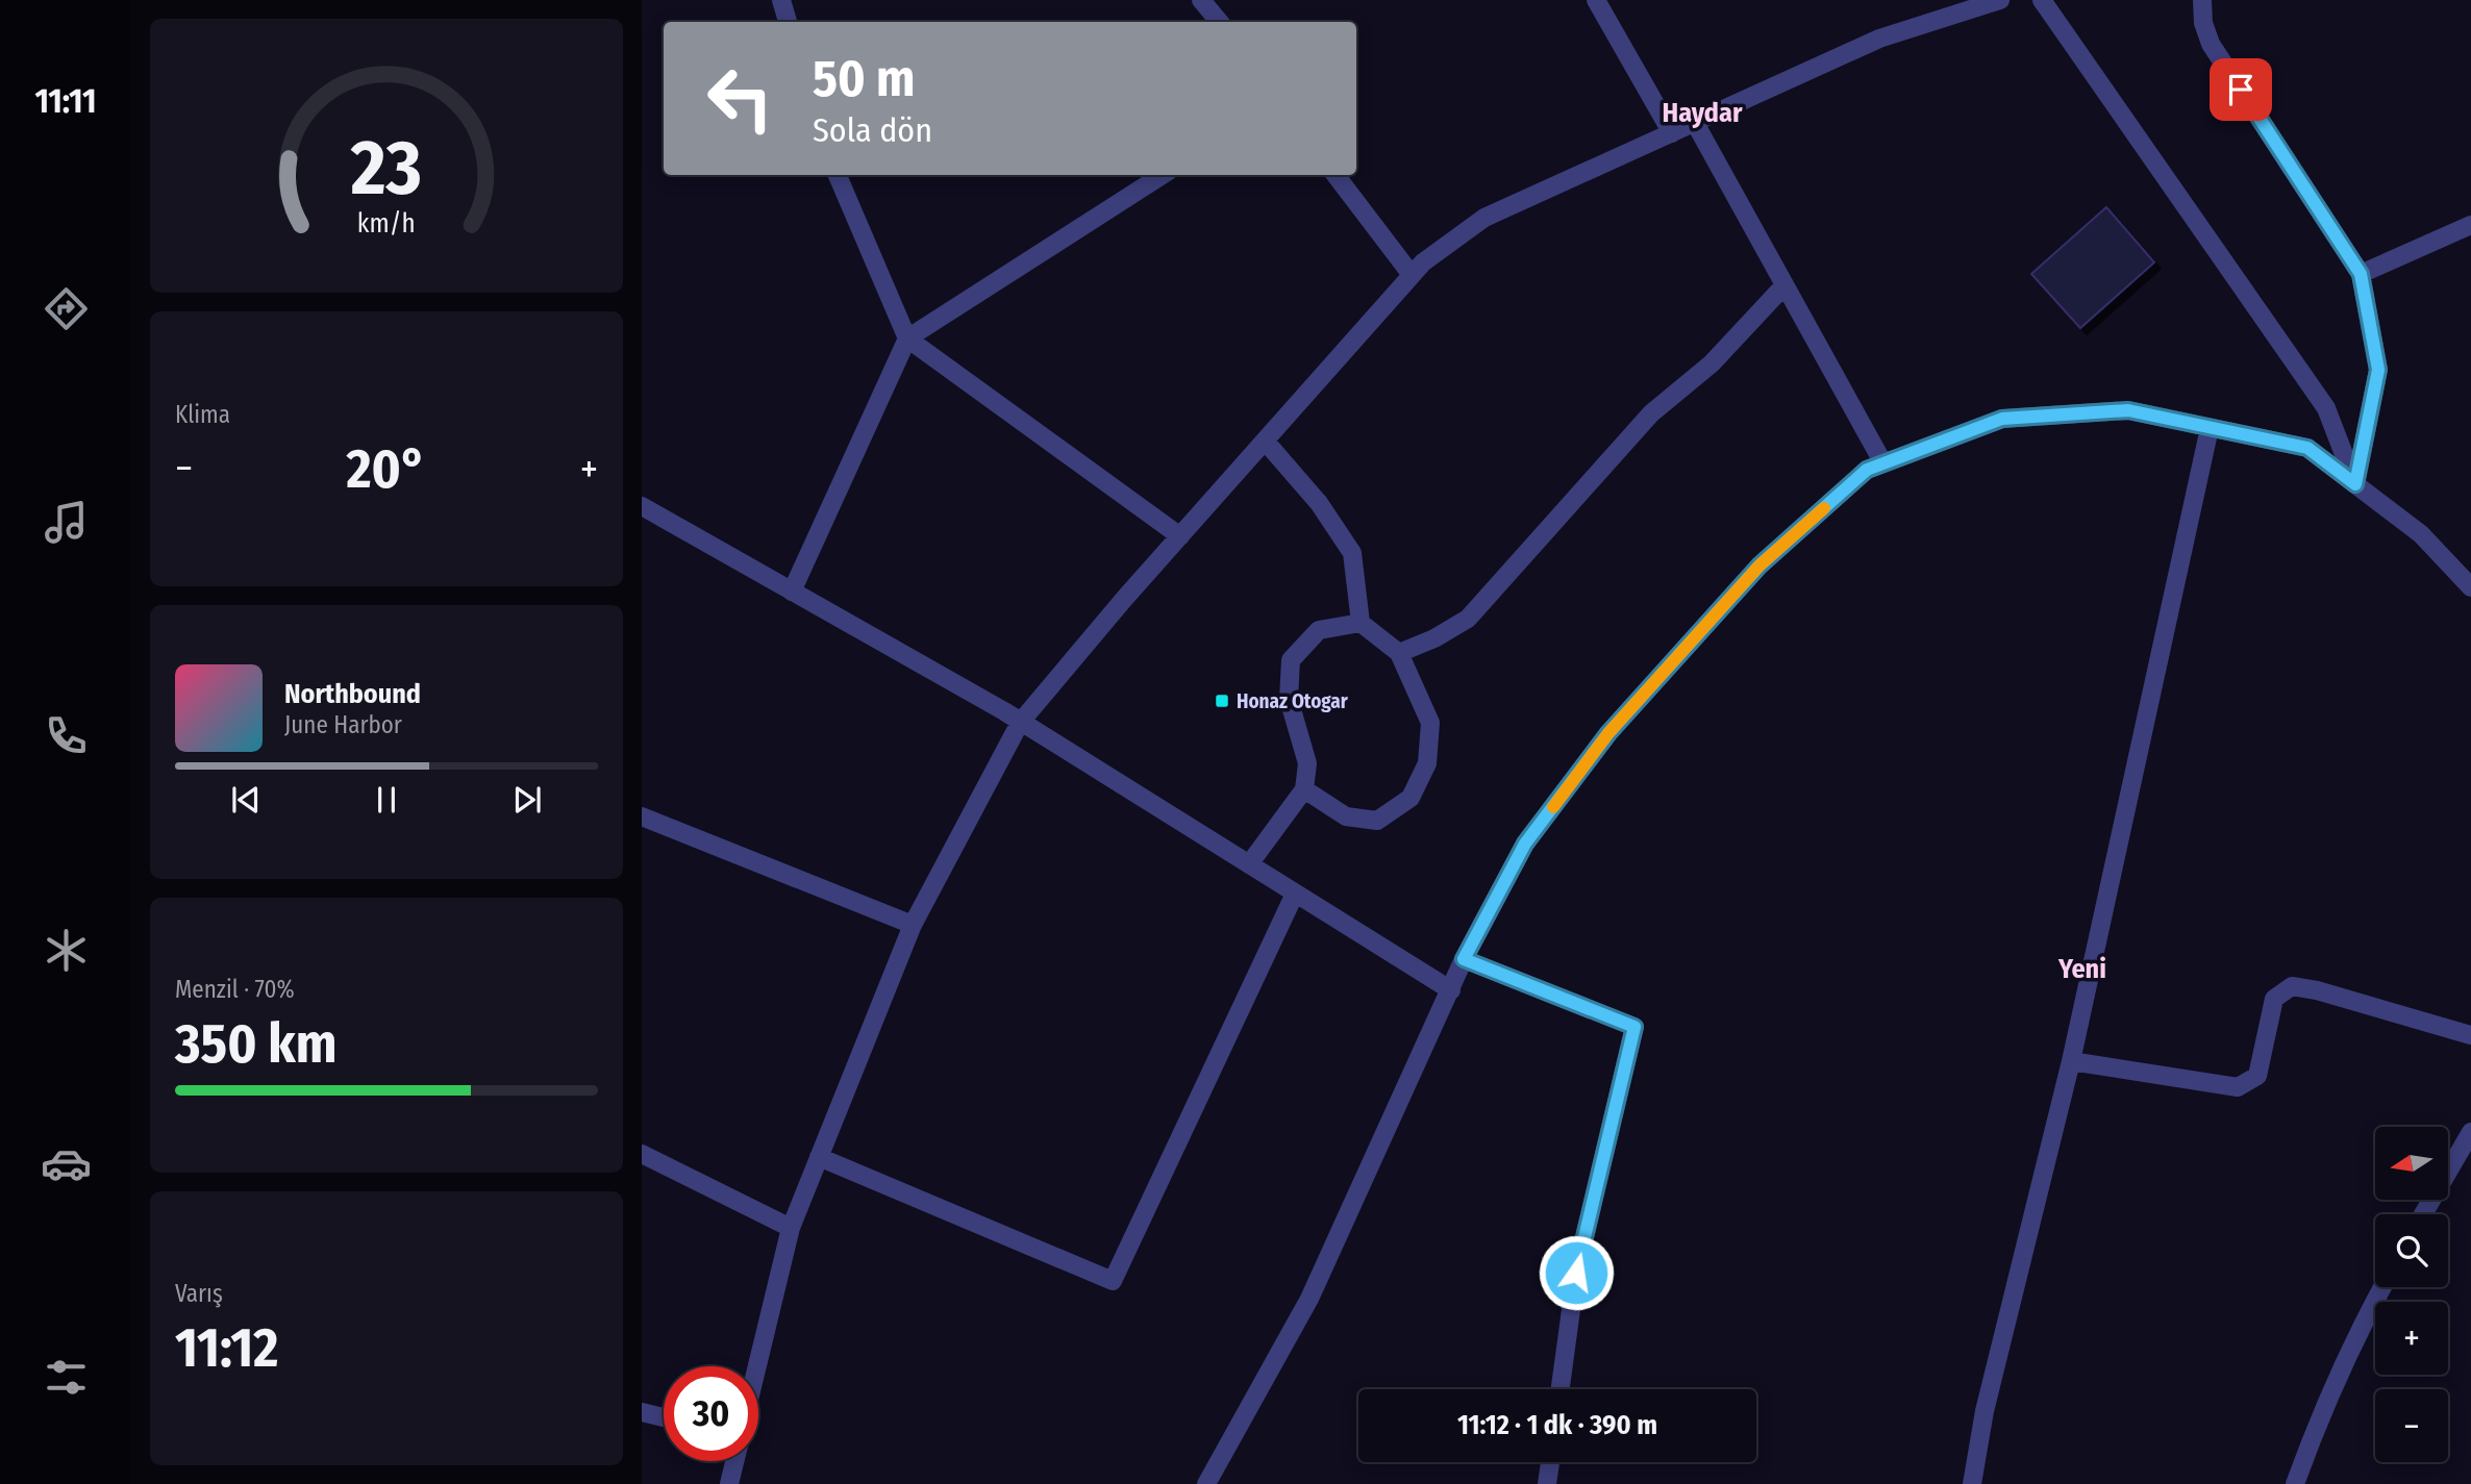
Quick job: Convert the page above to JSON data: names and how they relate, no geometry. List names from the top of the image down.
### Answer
{
  "districts": ["Haydar", "Yeni"],
  "places": {
    "transit": ["Honaz Otogar"]
  },
  "north": "left",
  "page": {
    "tabs": "11:11",
    "turn": ["50 m", "Sola dön"],
    "tile": [
      "Klima",
      ["Menzil · 70%", "350 km"],
      ["Varış", "11:12"]
    ],
    "heat": ["−", "20°", "+"],
    "song": ["Northbound", "June Harbor"],
    "map_buttons": ["+", "−"],
    "limit": "30",
    "trip": "11:12 · 1 dk · 390 m",
    "gauge": ["23", "km/h"]
  }
}
